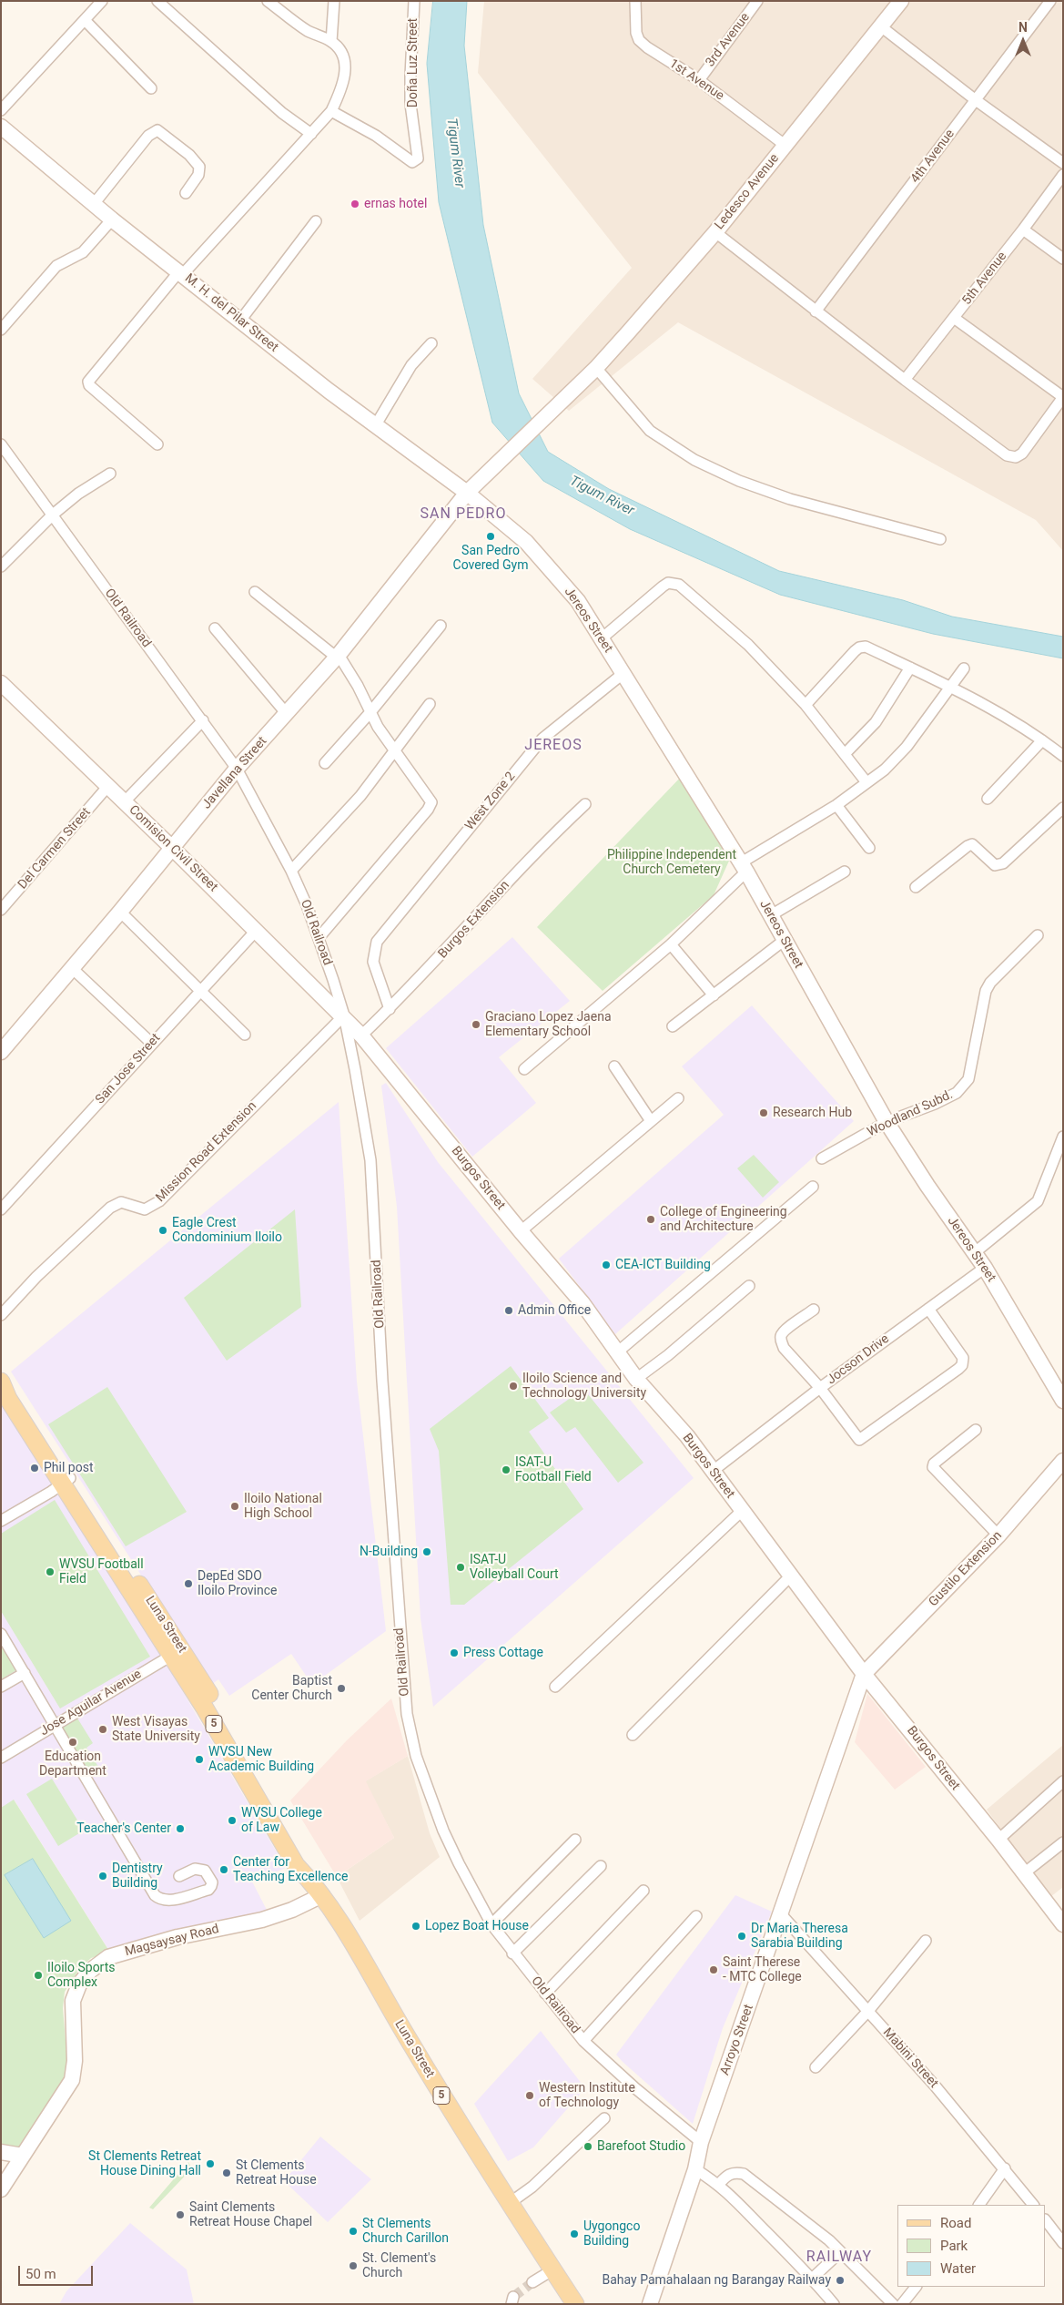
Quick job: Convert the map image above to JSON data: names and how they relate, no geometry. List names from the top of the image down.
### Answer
{
  "streets": {
    "main road": ["Luna Street", "5"],
    "street": [
      "3rd Avenue",
      "Doña Luz Street",
      "1st Avenue",
      "4th Avenue",
      "Ledesco Avenue",
      "5th Avenue",
      "M. H. del Pilar Street",
      "Old Railroad",
      "Jereos Street",
      "Javellana Street",
      "West Zone 2",
      "Del Carmen Street",
      "Comision Civil Street",
      "Burgos Extension",
      "San Jose Street",
      "Woodland Subd.",
      "Mission Road Extension",
      "Burgos Street",
      "Jocson Drive",
      "Gustilo Extension",
      "Jose Aguilar Avenue",
      "Magsaysay Road",
      "Arroyo Street",
      "Mabini Street"
    ]
  },
  "crossings": [
    ["3rd Avenue", "1st Avenue"],
    ["1st Avenue", "Ledesco Avenue"],
    ["Ledesco Avenue", "Javellana Street"],
    ["M. H. del Pilar Street", "Jereos Street"],
    ["M. H. del Pilar Street", "Javellana Street"],
    ["Old Railroad", "Javellana Street"],
    ["Old Railroad", "Comision Civil Street"],
    ["Old Railroad", "Mission Road Extension"],
    ["Old Railroad", "Burgos Street"],
    ["Old Railroad", "Arroyo Street"],
    ["Jereos Street", "Javellana Street"],
    ["Jereos Street", "West Zone 2"],
    ["Jereos Street", "Woodland Subd."],
    ["Jereos Street", "Jocson Drive"],
    ["Javellana Street", "Comision Civil Street"],
    ["West Zone 2", "Burgos Extension"],
    ["Del Carmen Street", "Comision Civil Street"],
    ["Comision Civil Street", "San Jose Street"],
    ["Comision Civil Street", "Mission Road Extension"],
    ["Comision Civil Street", "Burgos Street"],
    ["Burgos Extension", "Burgos Street"],
    ["Mission Road Extension", "Burgos Street"],
    ["Burgos Street", "Gustilo Extension"],
    ["Burgos Street", "Arroyo Street"],
    ["Gustilo Extension", "Arroyo Street"],
    ["Luna Street", "Jose Aguilar Avenue"],
    ["Luna Street", "Magsaysay Road"],
    ["Arroyo Street", "Mabini Street"]
  ],
  "districts": ["SAN PEDRO", "JEREOS", "RAILWAY"],
  "water": ["Tigum River"],
  "parks": ["Philippine Independent Church Cemetery"],
  "places": [
    "ernas hotel",
    "San Pedro Covered Gym",
    "Graciano Lopez Jaena Elementary School",
    "Research Hub",
    "College of Engineering and Architecture",
    "Eagle Crest Condominium Iloilo",
    "CEA-ICT Building",
    "Admin Office",
    "Iloilo Science and Technology University",
    "Phil post",
    "ISAT-U Football Field",
    "Iloilo National High School",
    "N-Building",
    "ISAT-U Volleyball Court",
    "WVSU Football Field",
    "DepEd SDO Iloilo Province",
    "Press Cottage",
    "Baptist Center Church",
    "West Visayas State University",
    "Education Department",
    "WVSU New Academic Building",
    "WVSU College of Law",
    "Teacher's Center",
    "Center for Teaching Excellence",
    "Dentistry Building",
    "Lopez Boat House",
    "Dr Maria Theresa Sarabia Building",
    "Saint Therese - MTC College",
    "Iloilo Sports Complex",
    "Western Institute of Technology",
    "Barefoot Studio",
    "St Clements Retreat House Dining Hall",
    "St Clements Retreat House",
    "Saint Clements Retreat House Chapel",
    "St Clements Church Carillon",
    "Uygongco Building",
    "St. Clement's Church",
    "Bahay Pamahalaan ng Barangay Railway"
  ],
  "legend": ["Road", "Park", "Water"],
  "scale_bar": "50 m",
  "north": "top"
}
